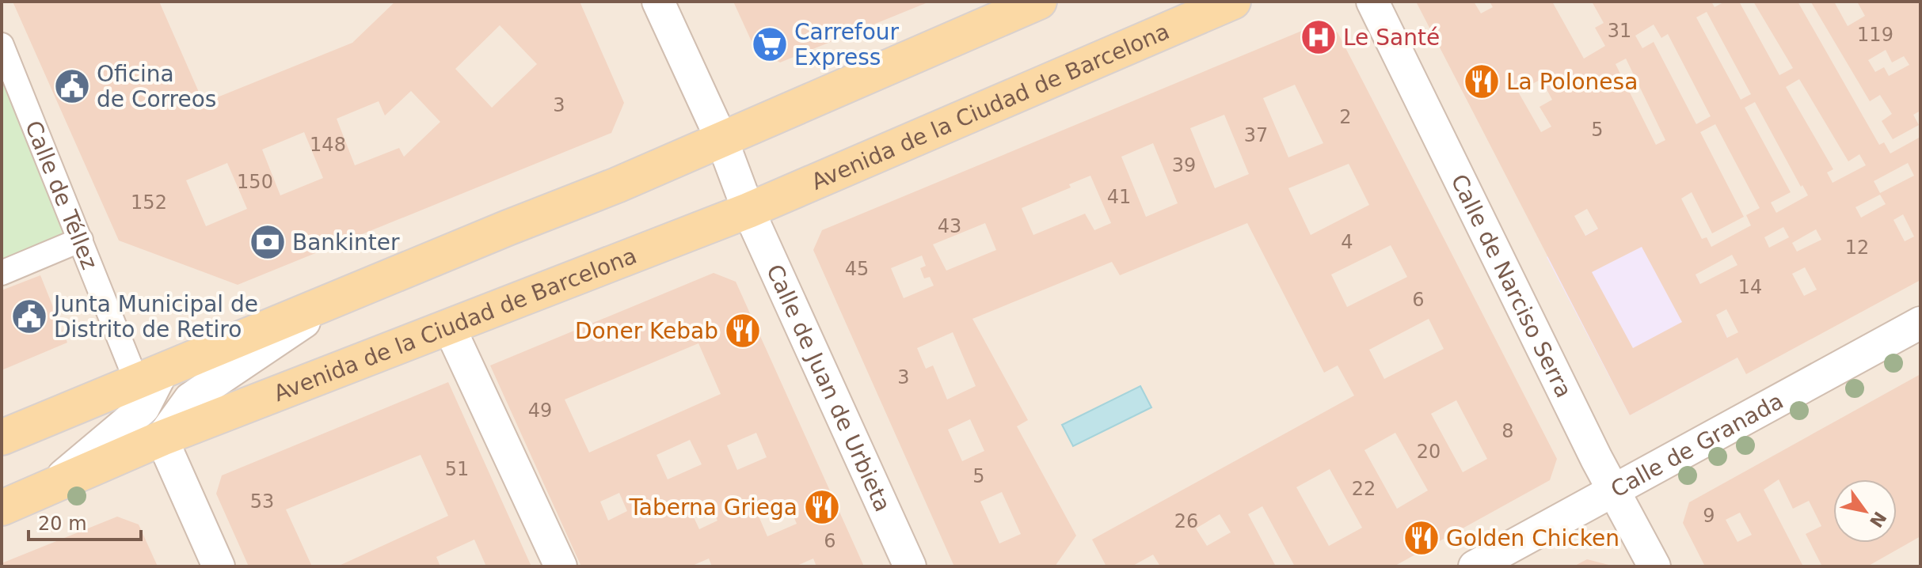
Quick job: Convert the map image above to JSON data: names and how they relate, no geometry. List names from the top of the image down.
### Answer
{
  "streets": {
    "main road": ["Avenida de la Ciudad de Barcelona"],
    "street": [
      "Calle de Téllez",
      "Calle de Narciso Serra",
      "Calle de Juan de Urbieta",
      "Calle de Granada"
    ]
  },
  "crossings": [
    ["Avenida de la Ciudad de Barcelona", "Calle de Téllez"],
    ["Avenida de la Ciudad de Barcelona", "Calle de Juan de Urbieta"],
    ["Calle de Narciso Serra", "Calle de Granada"]
  ],
  "places": {
    "hospital": ["Le Santé"],
    "supermarket": ["Carrefour Express"],
    "restaurant": [
      "La Polonesa",
      "Doner Kebab",
      "Taberna Griega",
      "Golden Chicken"
    ],
    "public building": ["Oficina de Correos", "Junta Municipal de Distrito de Retiro"],
    "bank": ["Bankinter"]
  },
  "house_numbers": [
    "31",
    "119",
    "3",
    "2",
    "5",
    "37",
    "148",
    "39",
    "150",
    "41",
    "152",
    "43",
    "4",
    "12",
    "45",
    "14",
    "6",
    "3",
    "49",
    "8",
    "20",
    "51",
    "5",
    "22",
    "53",
    "9",
    "26",
    "6"
  ],
  "scale_bar": "20 m",
  "north": "bottom right"
}
